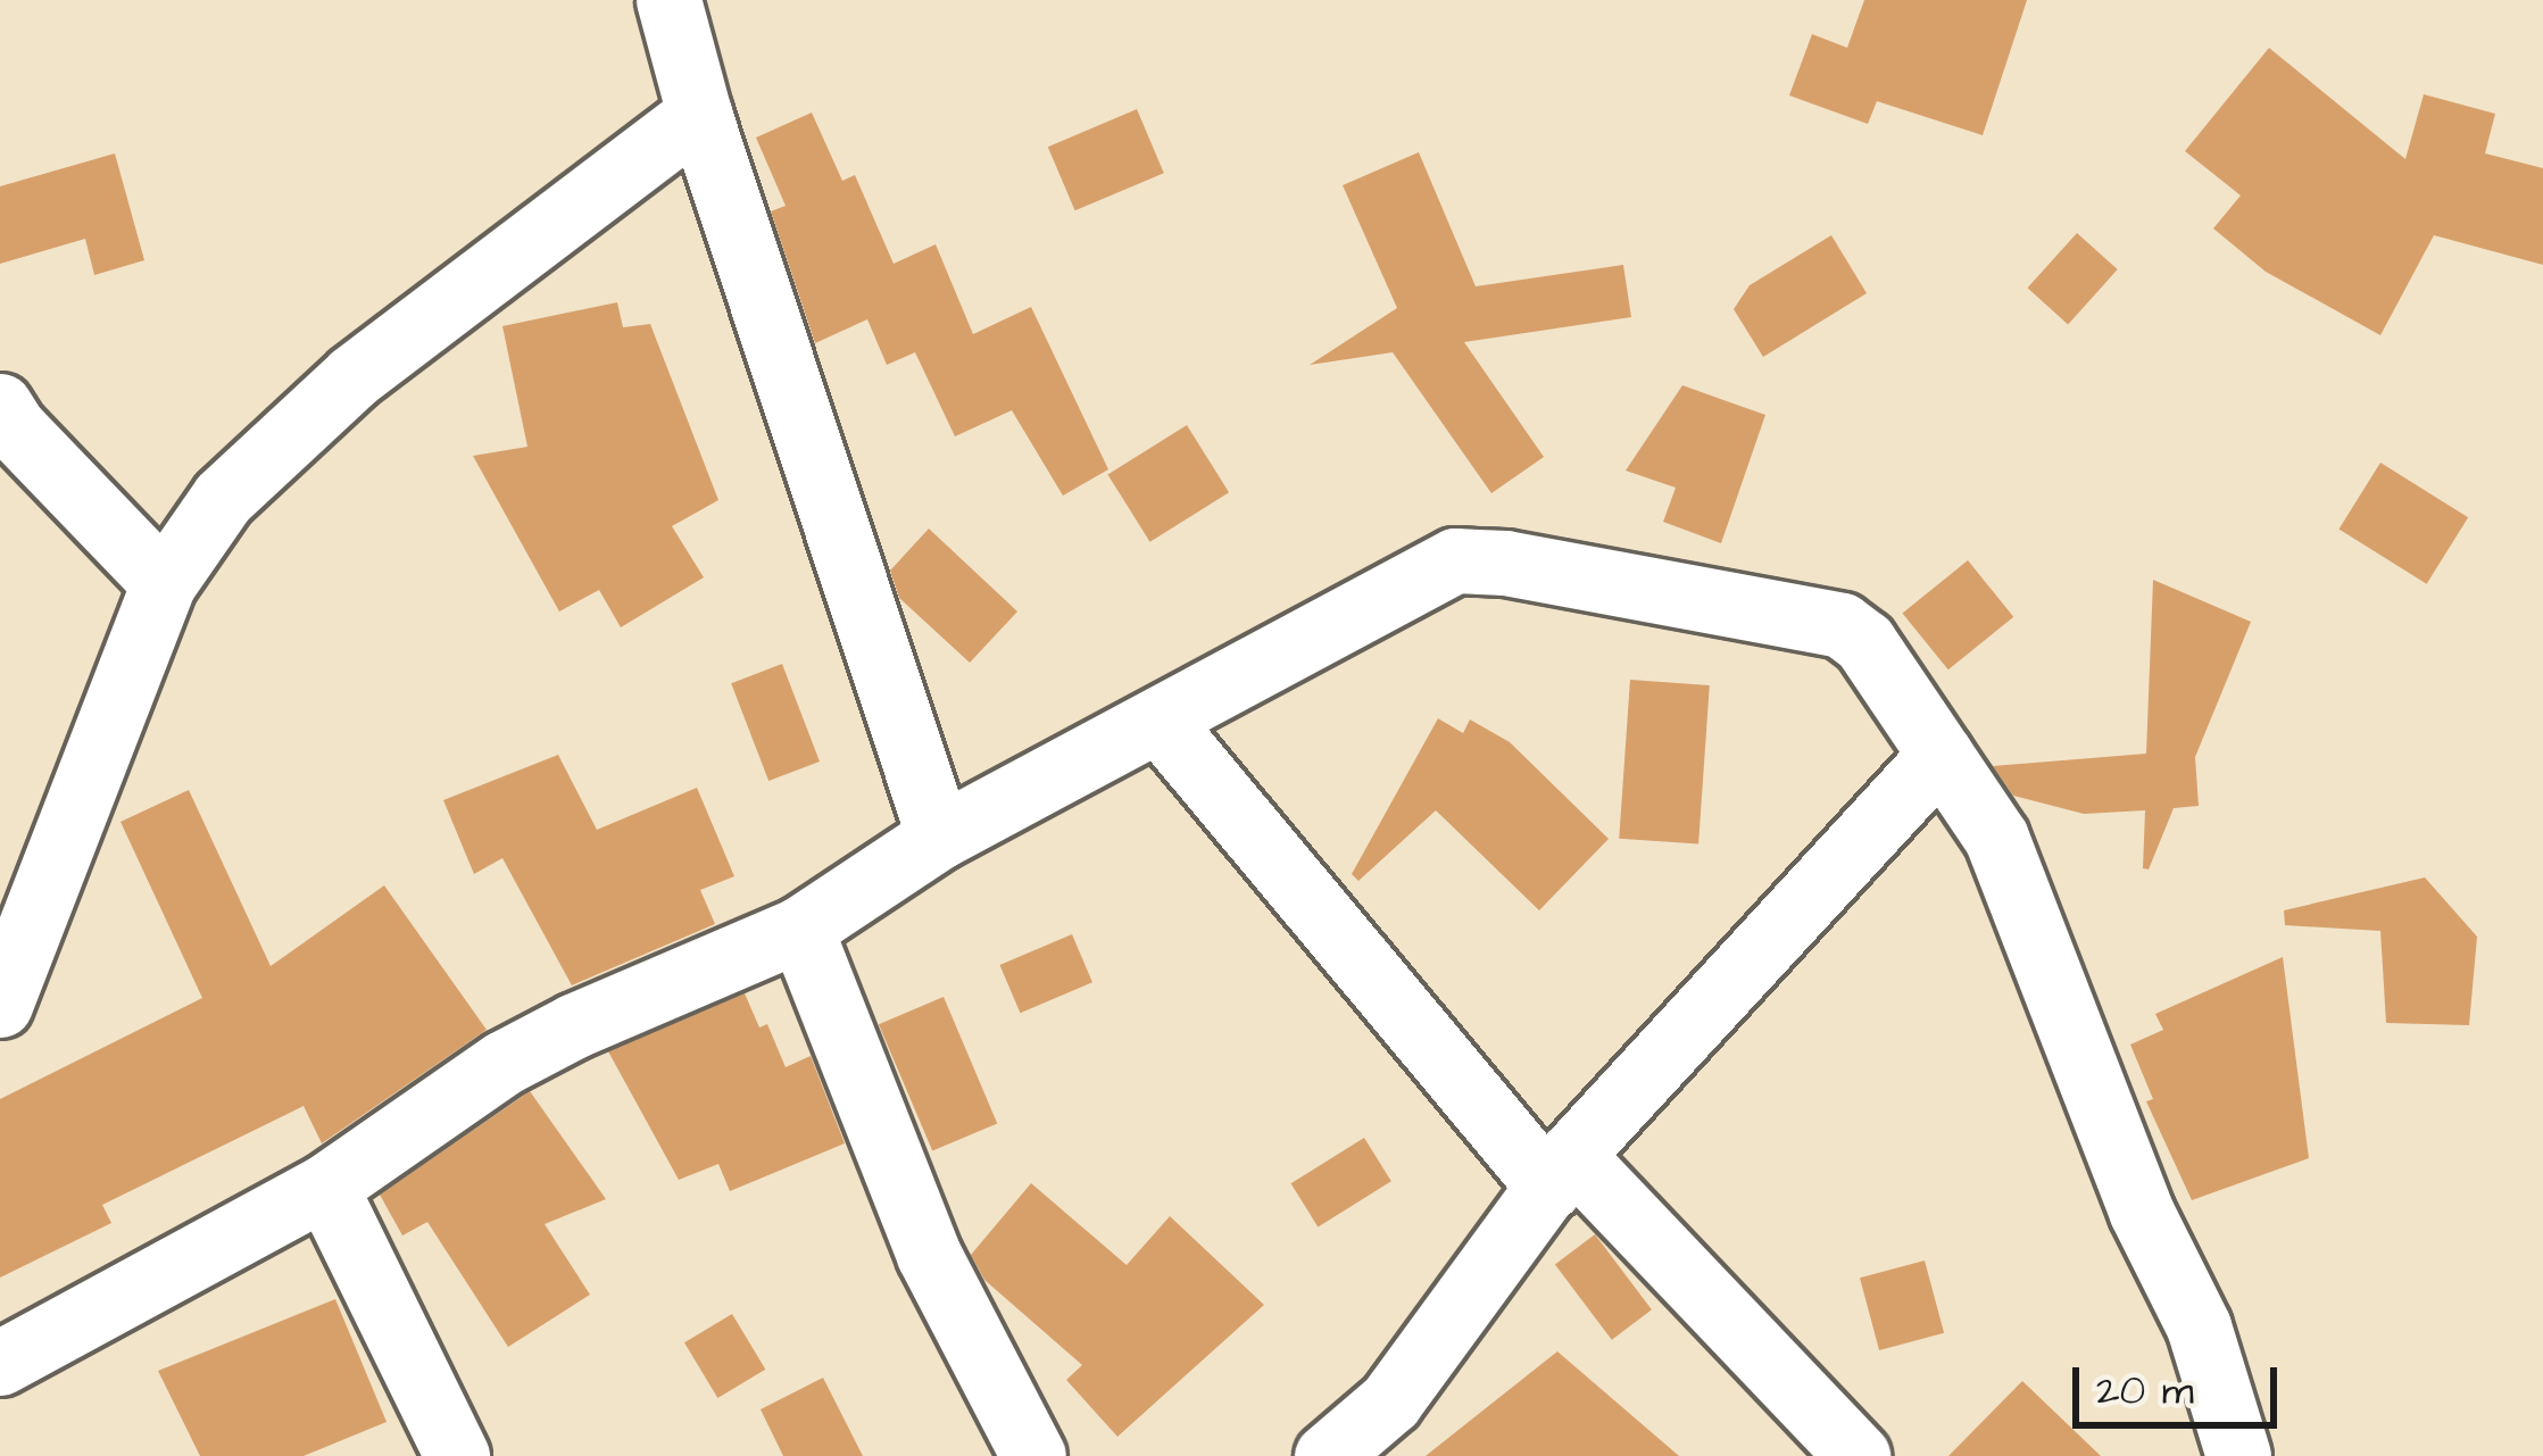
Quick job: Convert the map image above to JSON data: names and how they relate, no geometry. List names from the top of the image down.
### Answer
{
  "scale_bar": "20 m"
}
